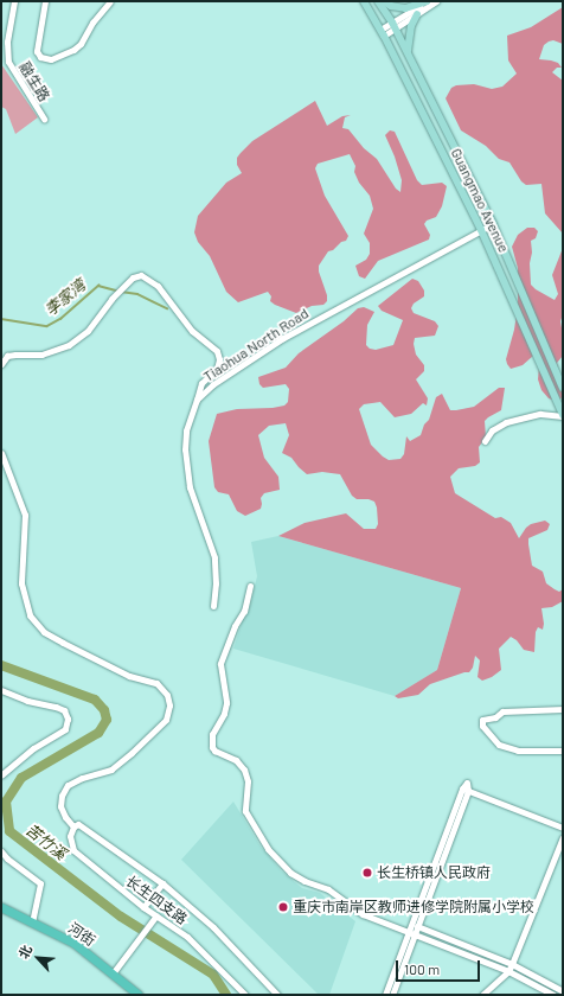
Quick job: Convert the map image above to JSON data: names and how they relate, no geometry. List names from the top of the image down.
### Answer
{
  "streets": {
    "highway": ["河街"],
    "main road": ["Guangmao Avenue"],
    "street": ["融生路", "Tiaohua North Road", "长生四支路"]
  },
  "crossings": [
    ["Guangmao Avenue", "Tiaohua North Road"]
  ],
  "water": ["李家湾", "苦竹溪"],
  "places": ["长生桥镇人民政府", "重庆市南岸区教师进修学院附属小学校"],
  "scale_bar": "100 m",
  "north": "top left"
}
